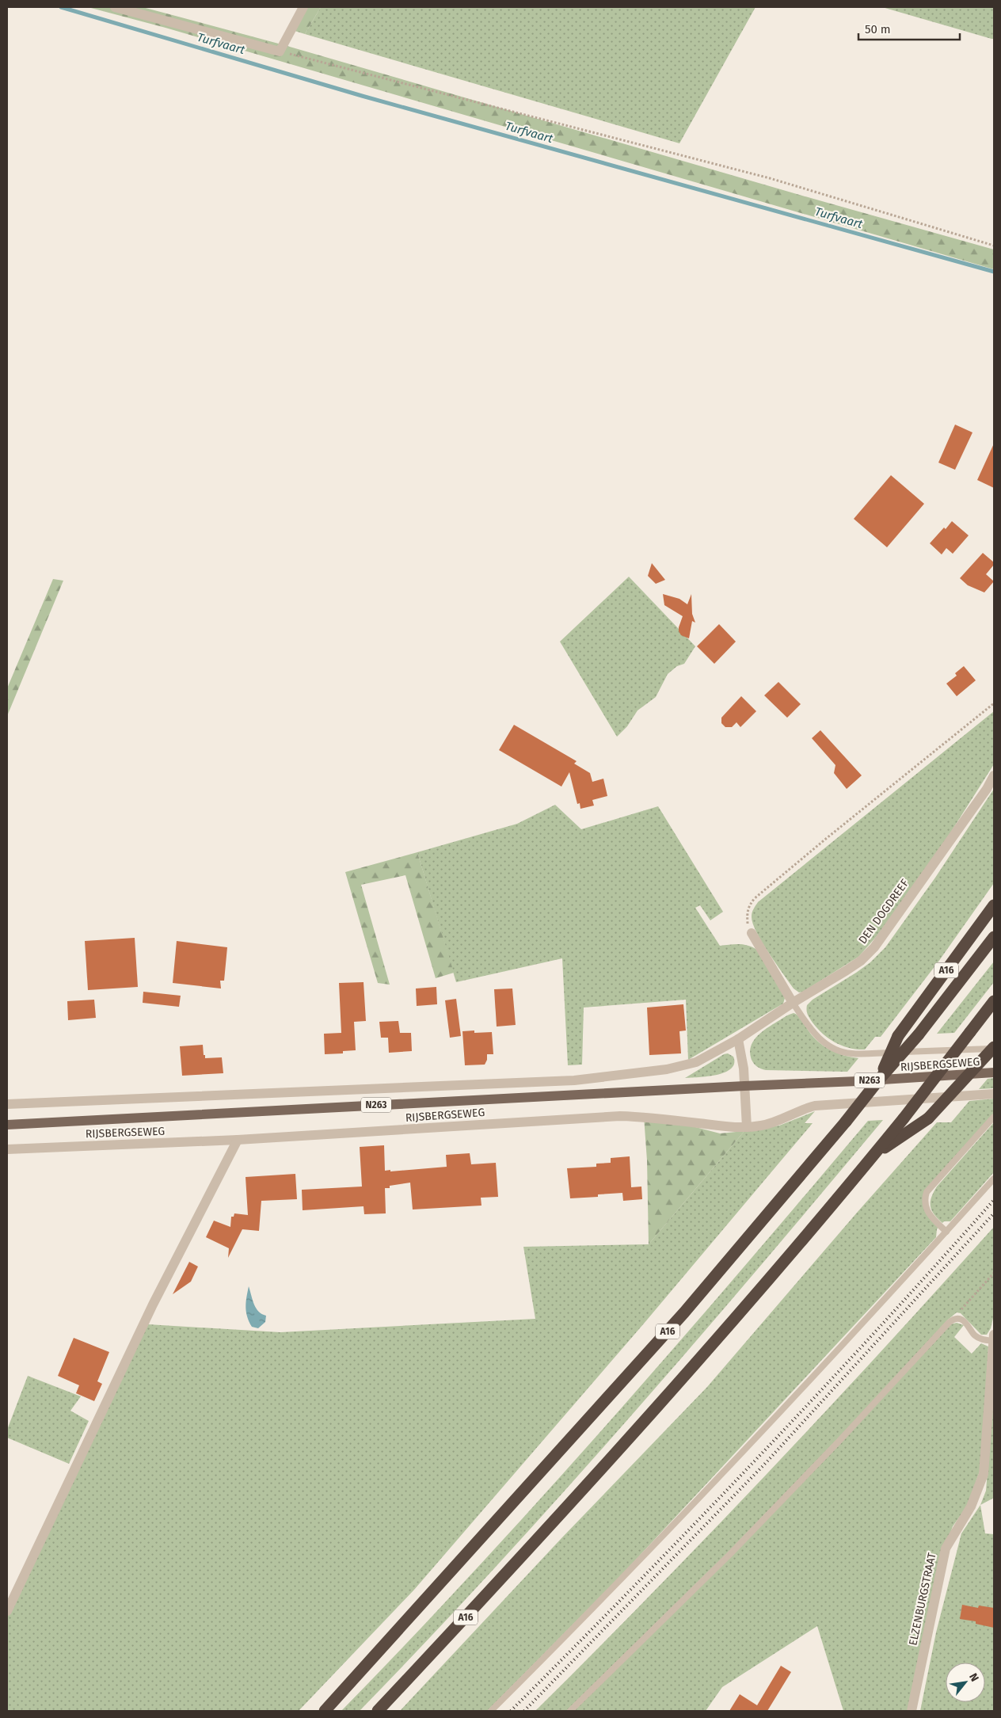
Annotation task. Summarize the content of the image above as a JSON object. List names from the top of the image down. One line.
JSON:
{"streets":{"highway":["A16"],"main road":["RIJSBERGSEWEG","N263"],"street":["DEN DOGDREEF","ELZENBURGSTRAAT"]},"water":["Turfvaart"],"scale_bar":"50 m","north":"top right"}
